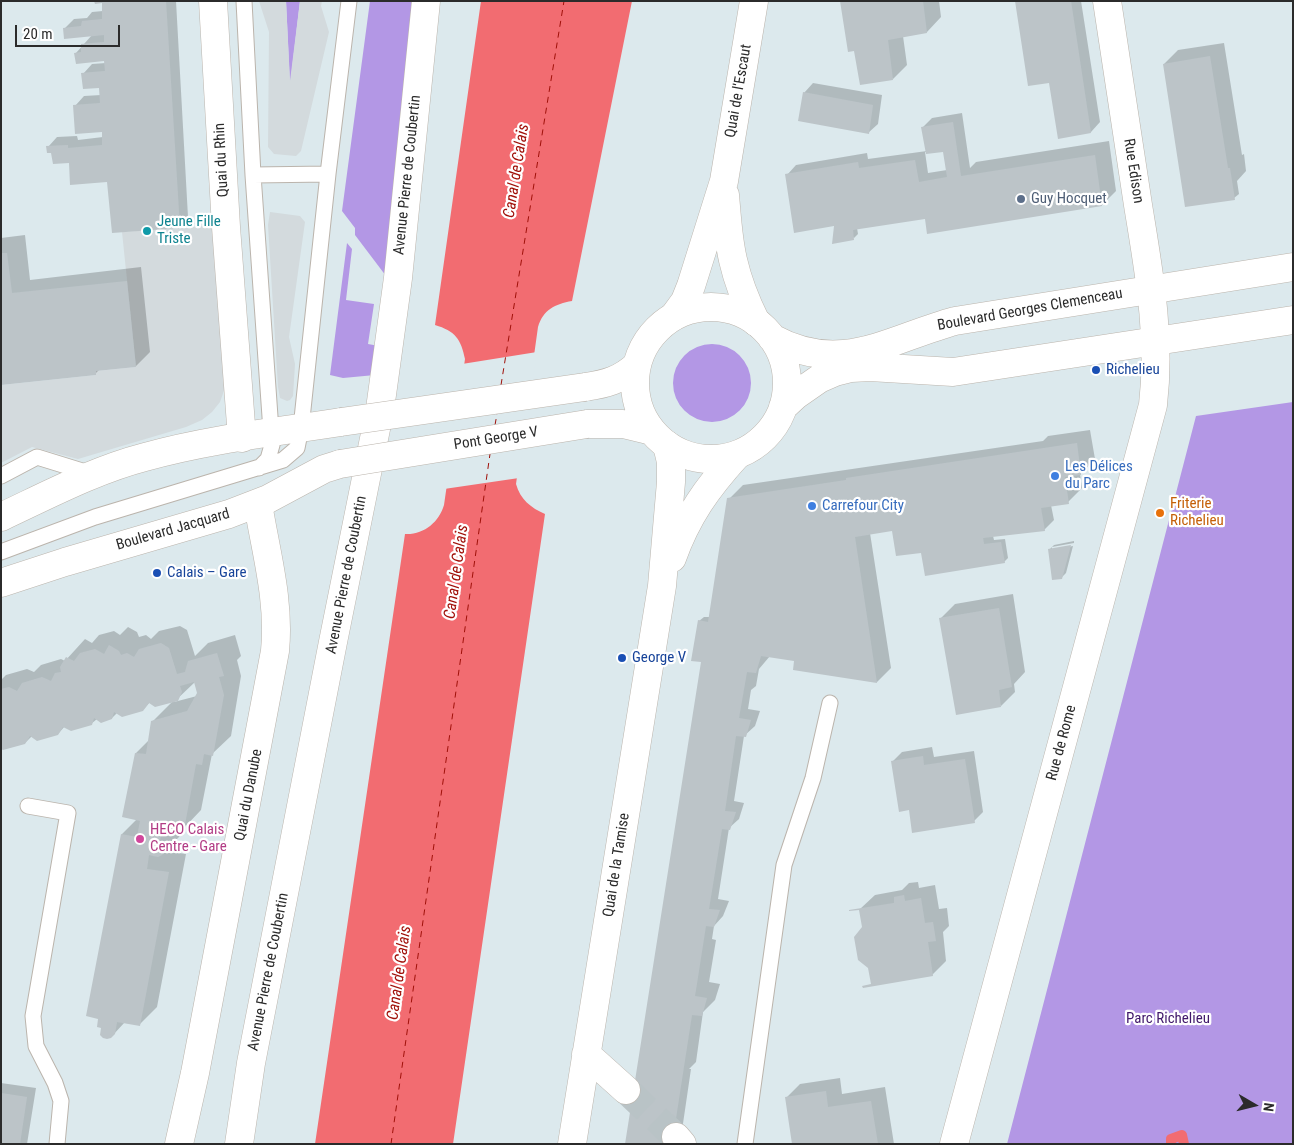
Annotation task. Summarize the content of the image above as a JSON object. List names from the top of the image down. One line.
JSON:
{"streets":{"street":["Quai de l'Escaut","Quai du Rhin","Rue Edison","Avenue Pierre de Coubertin","Boulevard Georges Clemenceau","Pont George V","Boulevard Jacquard","Rue de Rome","Quai du Danube","Quai de la Tamise"]},"crossings":[["Quai de l'Escaut","Boulevard Georges Clemenceau"],["Quai de l'Escaut","Pont George V"],["Quai de l'Escaut","Quai de la Tamise"],["Rue Edison","Boulevard Georges Clemenceau"],["Rue Edison","Rue de Rome"],["Boulevard Georges Clemenceau","Pont George V"],["Boulevard Georges Clemenceau","Quai de la Tamise"],["Pont George V","Boulevard Jacquard"],["Pont George V","Quai de la Tamise"],["Boulevard Jacquard","Quai du Danube"]],"water":["Canal de Calais"],"parks":["Parc Richelieu"],"places":["Guy Hocquet","Jeune Fille Triste","Richelieu","Les Délices du Parc","Carrefour City","Friterie Richelieu","Calais – Gare","George V","HECO Calais Centre - Gare"],"scale_bar":"20 m","north":"right"}
